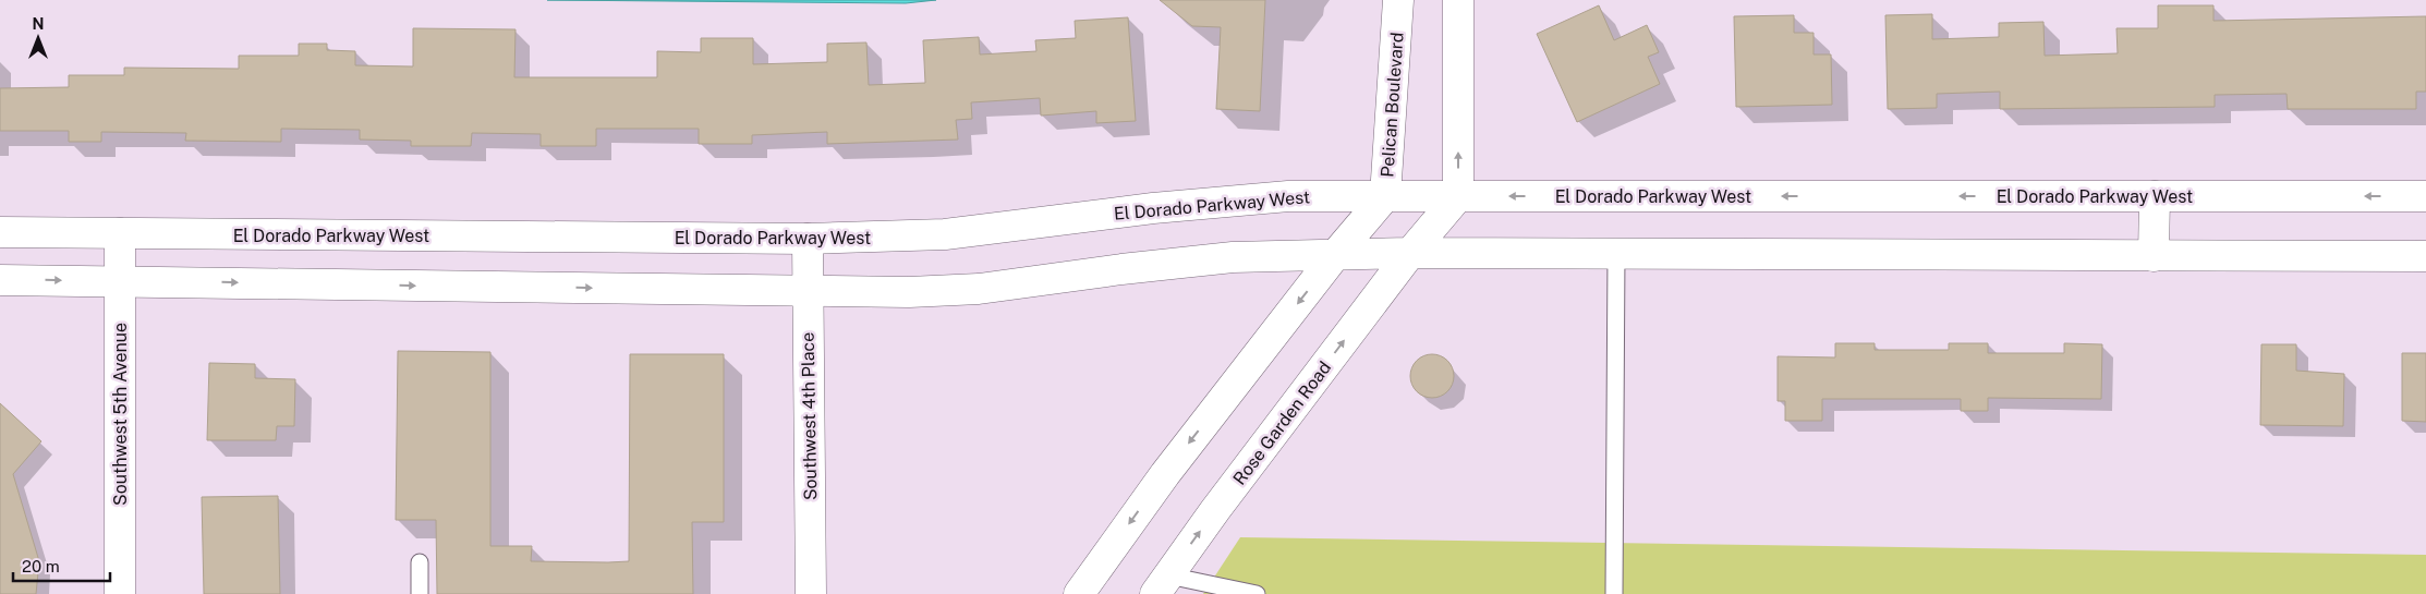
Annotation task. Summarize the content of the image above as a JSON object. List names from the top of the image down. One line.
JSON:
{"streets":{"street":["Pelican Boulevard","El Dorado Parkway West","Southwest 5th Avenue","Southwest 4th Place","Rose Garden Road"]},"crossings":[["Pelican Boulevard","El Dorado Parkway West"],["El Dorado Parkway West","Southwest 5th Avenue"],["El Dorado Parkway West","Southwest 4th Place"]],"scale_bar":"20 m","north":"top"}
